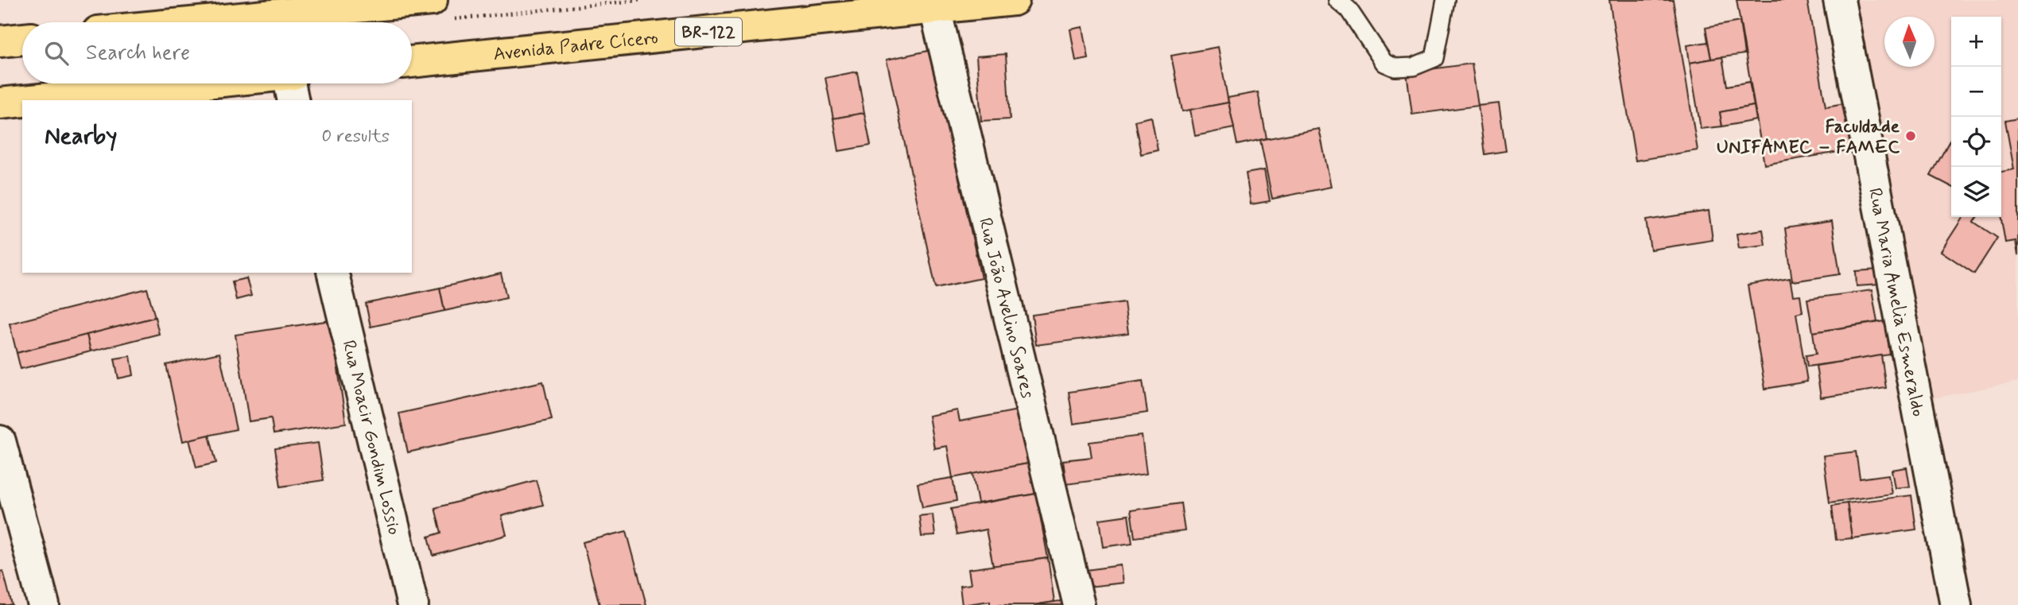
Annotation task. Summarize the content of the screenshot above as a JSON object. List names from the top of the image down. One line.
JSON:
{"streets":{"highway":["BR-122","Avenida Padre Cícero"],"street":["Rua Maria Amelia Esmeraldo","Rua João Avelino Soares","Rua Moacir Gondim Lossio"]},"crossings":[["Avenida Padre Cícero","Rua João Avelino Soares"]],"places":["Faculdade UNIFAMEC – FAMEC"],"north":"top","page":{"map_buttons":["+","−"],"search":"Search here","heading":["Nearby","0 results"]}}
